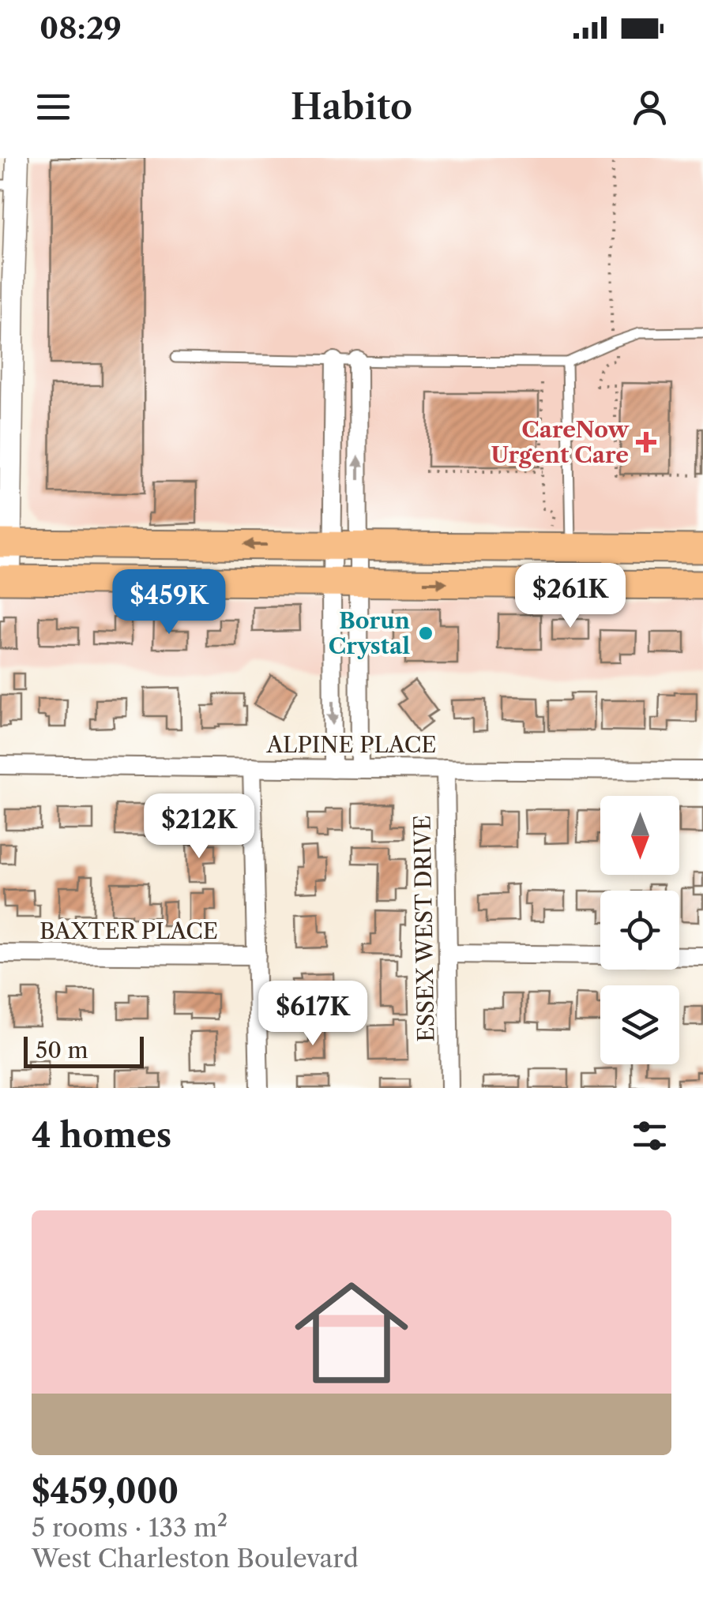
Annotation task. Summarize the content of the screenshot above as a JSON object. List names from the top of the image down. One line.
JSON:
{"streets":{"street":["ALPINE PLACE","ESSEX WEST DRIVE","BAXTER PLACE"]},"crossings":[["ALPINE PLACE","ESSEX WEST DRIVE"]],"places":{"health":["CareNow Urgent Care"],"other":["Borun Crystal"]},"scale_bar":"50 m","north":"bottom","page":{"status":"08:29","header":"Habito","price":["$261K","$459K","$212K","$617K"],"scale":"50 m","heading":"4 homes","list":[{"name":"$459,000","note":"5 rooms · 133 m² · West Charleston Boulevard"}]}}
